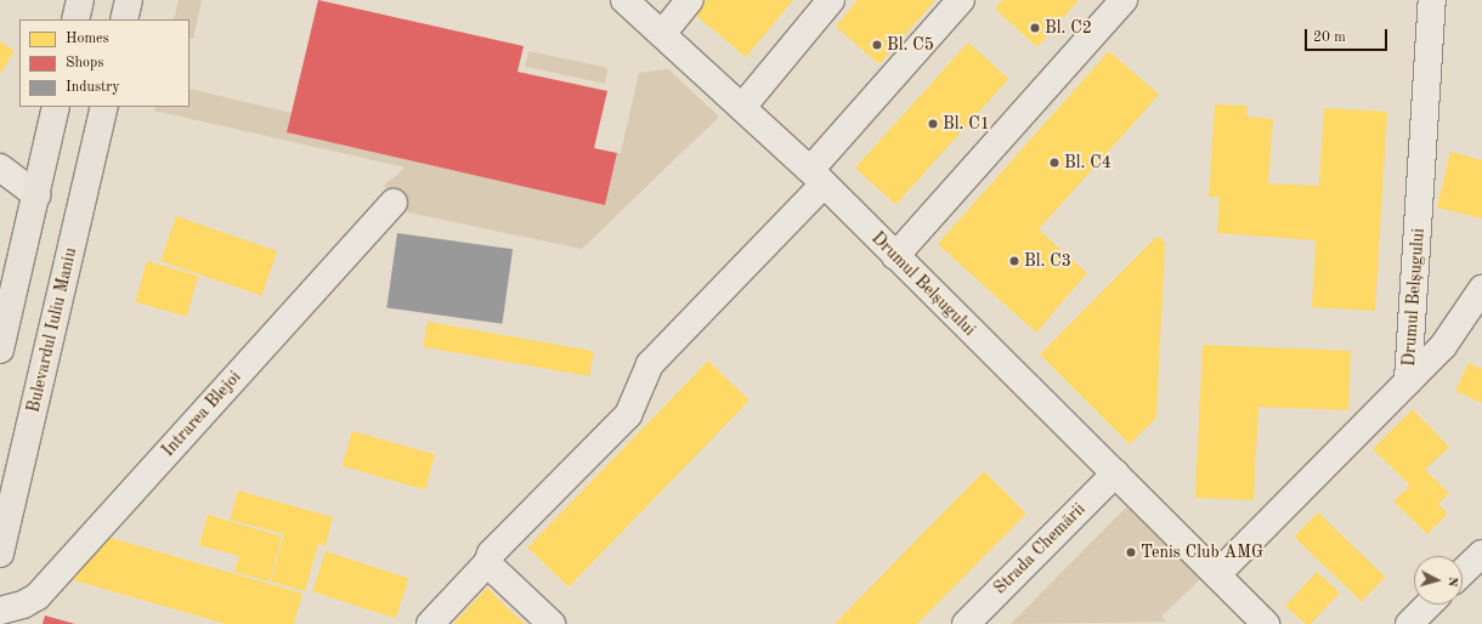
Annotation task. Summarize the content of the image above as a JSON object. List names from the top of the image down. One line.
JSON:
{"streets":{"main road":["Bulevardul Iuliu Maniu"],"street":["Drumul Belșugului","Intrarea Blejoi","Strada Chemării"]},"crossings":[["Drumul Belșugului","Strada Chemării"]],"places":["Bl. C2","Bl. C5","Bl. C1","Bl. C4","Bl. C3","Tenis Club AMG"],"legend":["Homes","Shops","Industry"],"scale_bar":"20 m","north":"right"}
